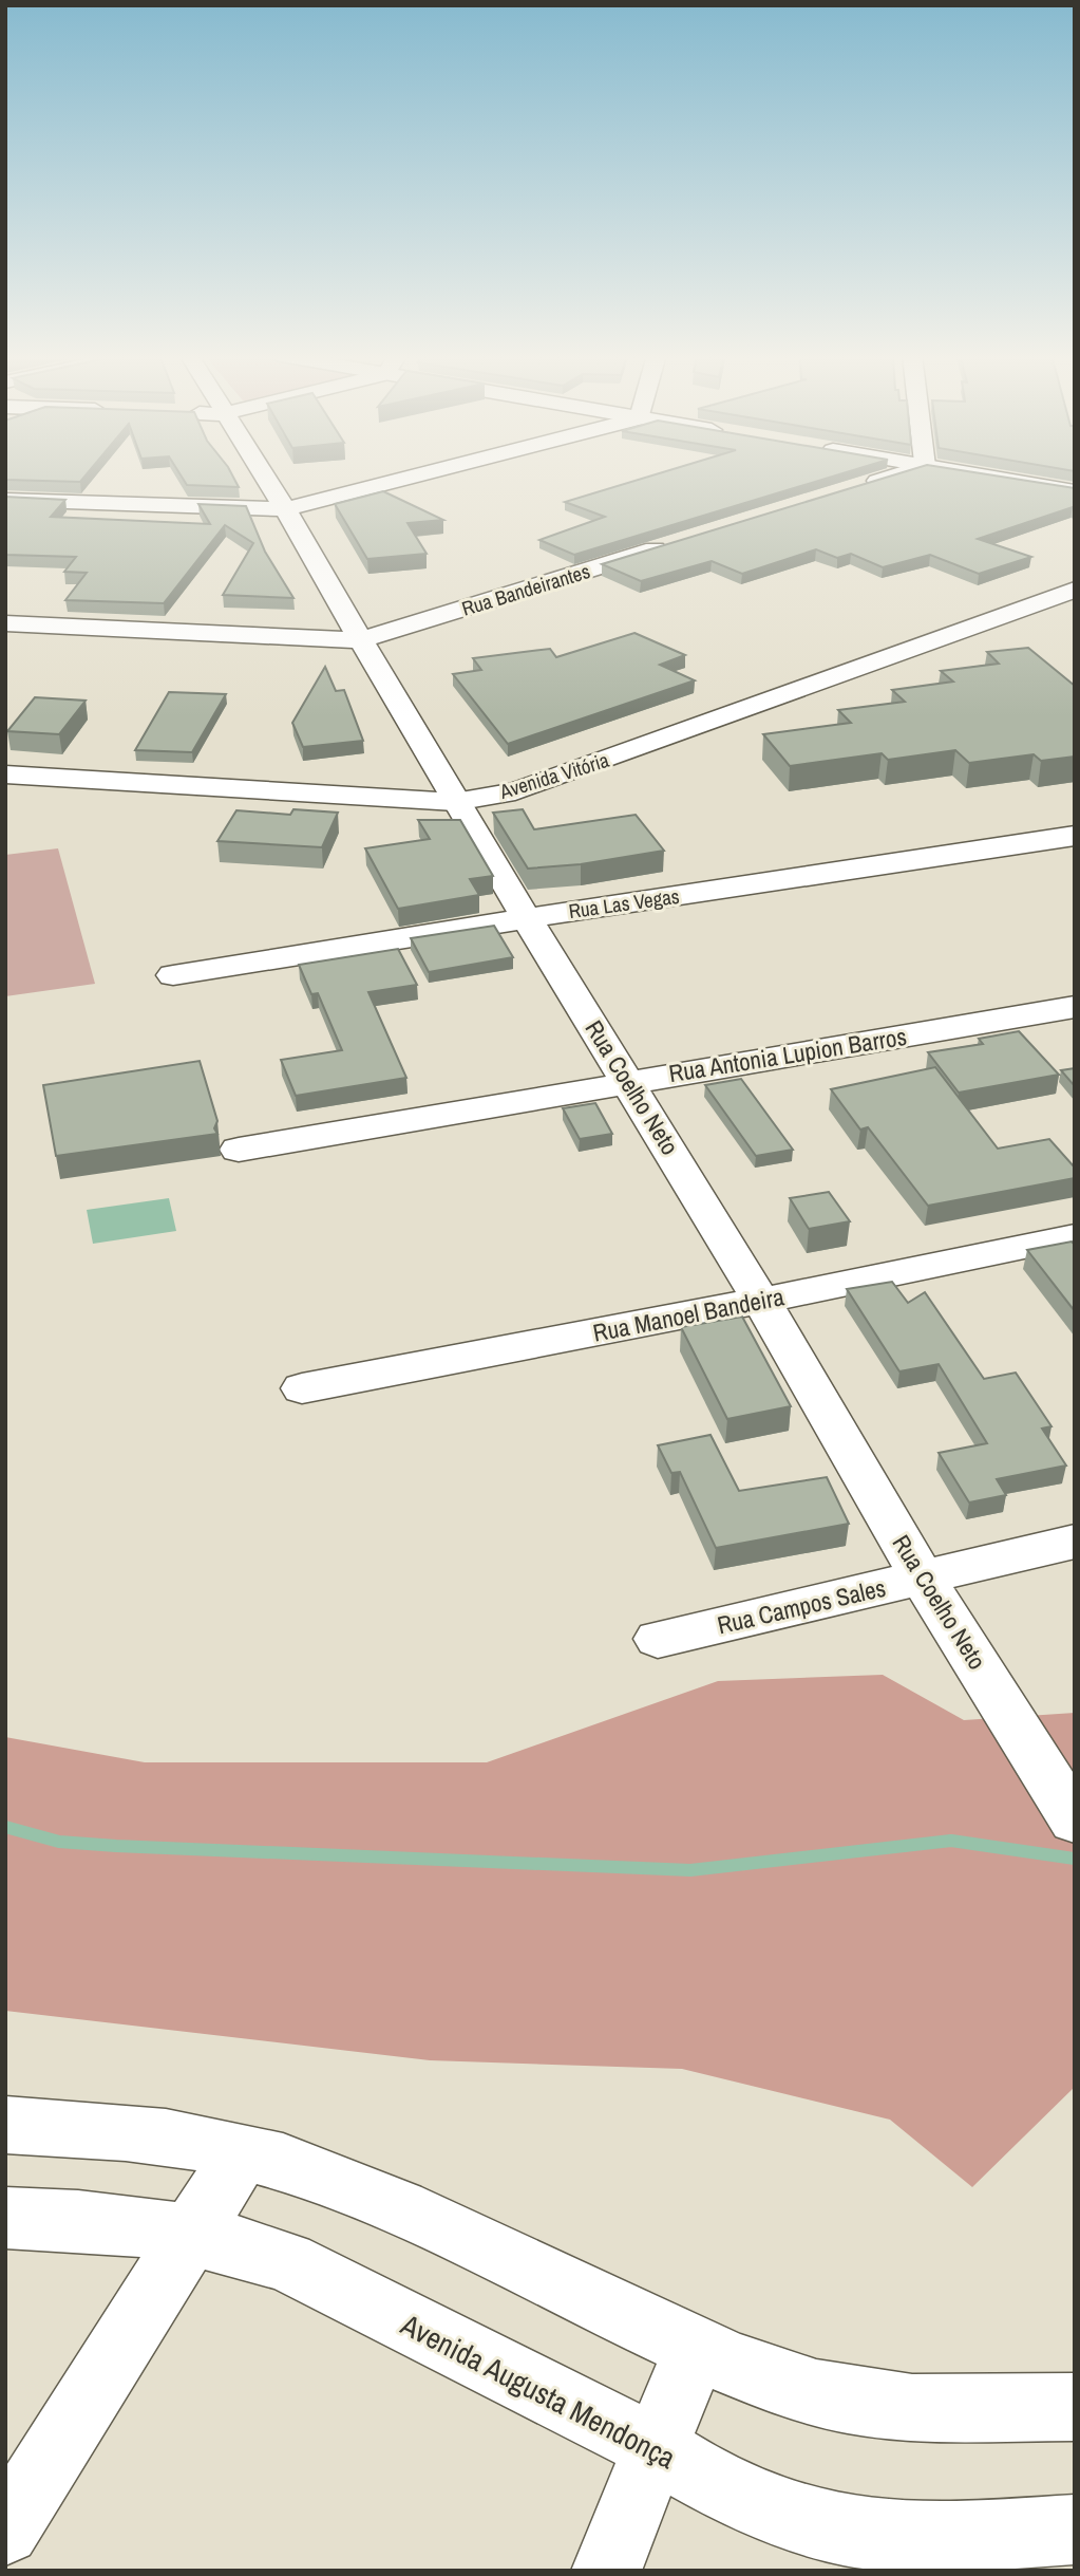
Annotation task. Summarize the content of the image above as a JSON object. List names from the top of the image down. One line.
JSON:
{"streets":{"street":["Rua Bandeirantes","Avenida Vitória","Rua Las Vegas","Rua Antonia Lupion Barros","Rua Coelho Neto","Rua Manoel Bandeira","Rua Campos Sales","Avenida Augusta Mendonça"]},"crossings":[["Rua Bandeirantes","Rua Coelho Neto"],["Avenida Vitória","Rua Coelho Neto"],["Rua Las Vegas","Rua Coelho Neto"],["Rua Antonia Lupion Barros","Rua Coelho Neto"],["Rua Coelho Neto","Rua Manoel Bandeira"],["Rua Coelho Neto","Rua Campos Sales"]]}
